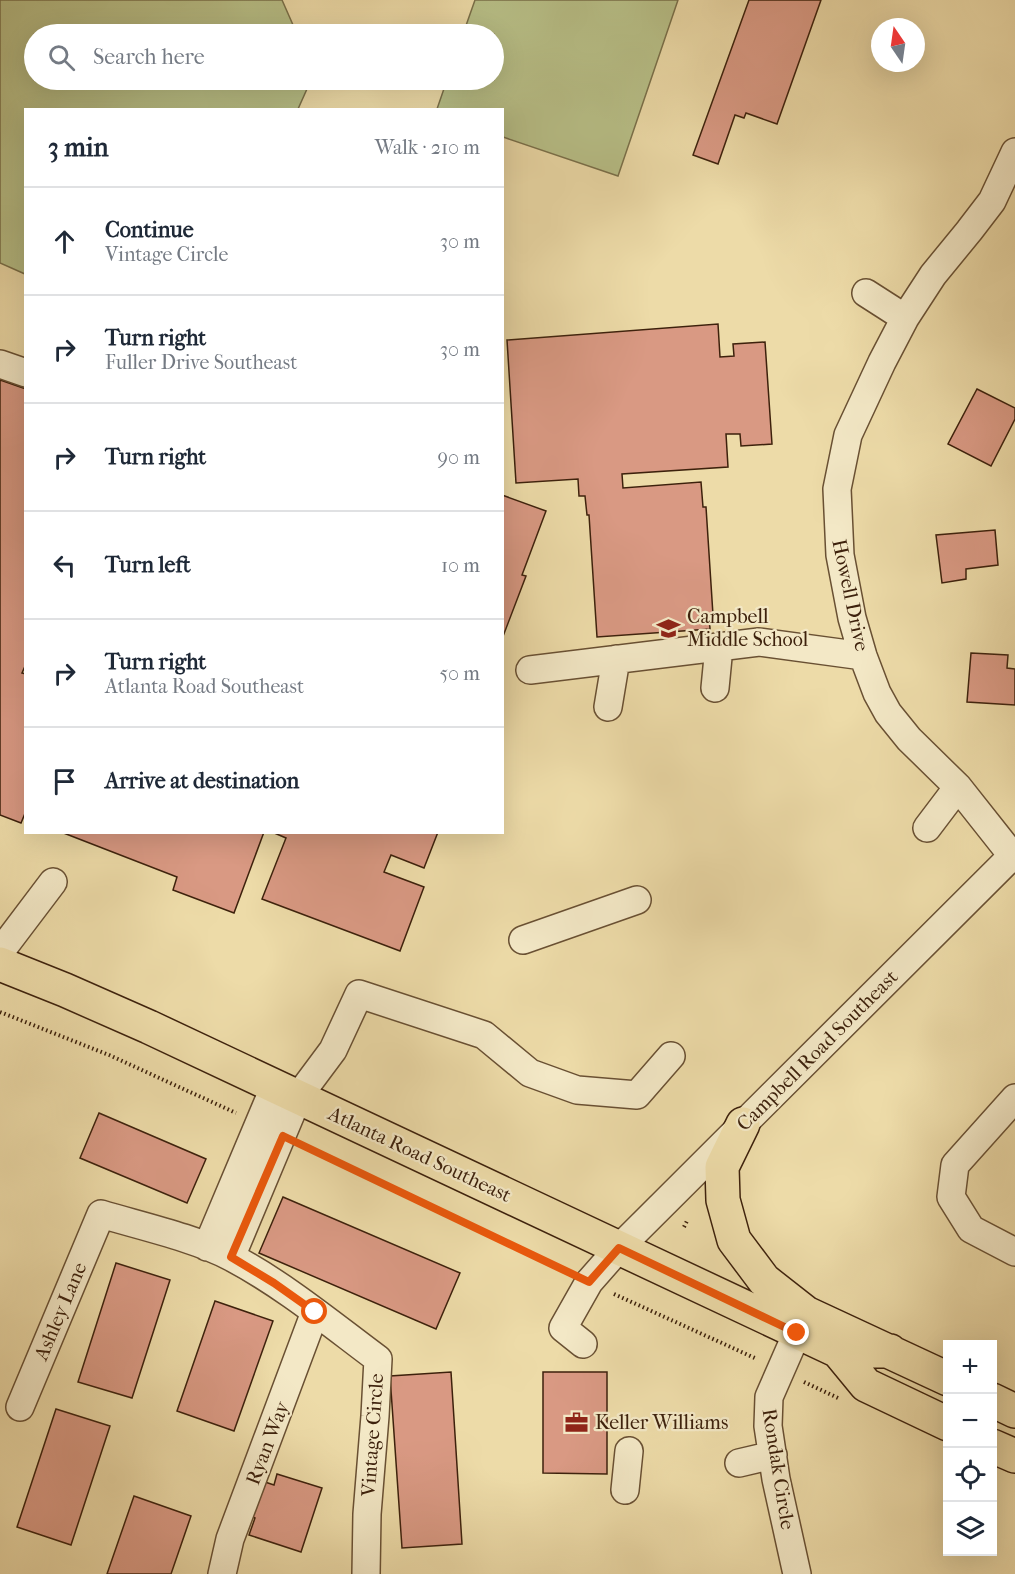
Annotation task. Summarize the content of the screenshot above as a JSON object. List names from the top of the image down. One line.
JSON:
{"streets":{"main road":["Atlanta Road Southeast"],"street":["Howell Drive","Campbell Road Southeast","Ashley Lane","Vintage Circle","Ryan Way","Rondak Circle"]},"crossings":[["Howell Drive","Campbell Road Southeast"],["Campbell Road Southeast","Atlanta Road Southeast"],["Atlanta Road Southeast","Rondak Circle"],["Ashley Lane","Vintage Circle"],["Vintage Circle","Ryan Way"]],"places":{"school or university":["Campbell Middle School"],"office":["Keller Williams"]},"north":"top","page":{"search":"Search here","heading":["3 min","Walk · 210 m"],"list":[["Continue","Vintage Circle","30 m"],["Turn right","Fuller Drive Southeast","30 m"],["Turn right","90 m"],["Turn left","10 m"],["Turn right","Atlanta Road Southeast","50 m"],"Arrive at destination"],"map_buttons":["+","−"]}}
